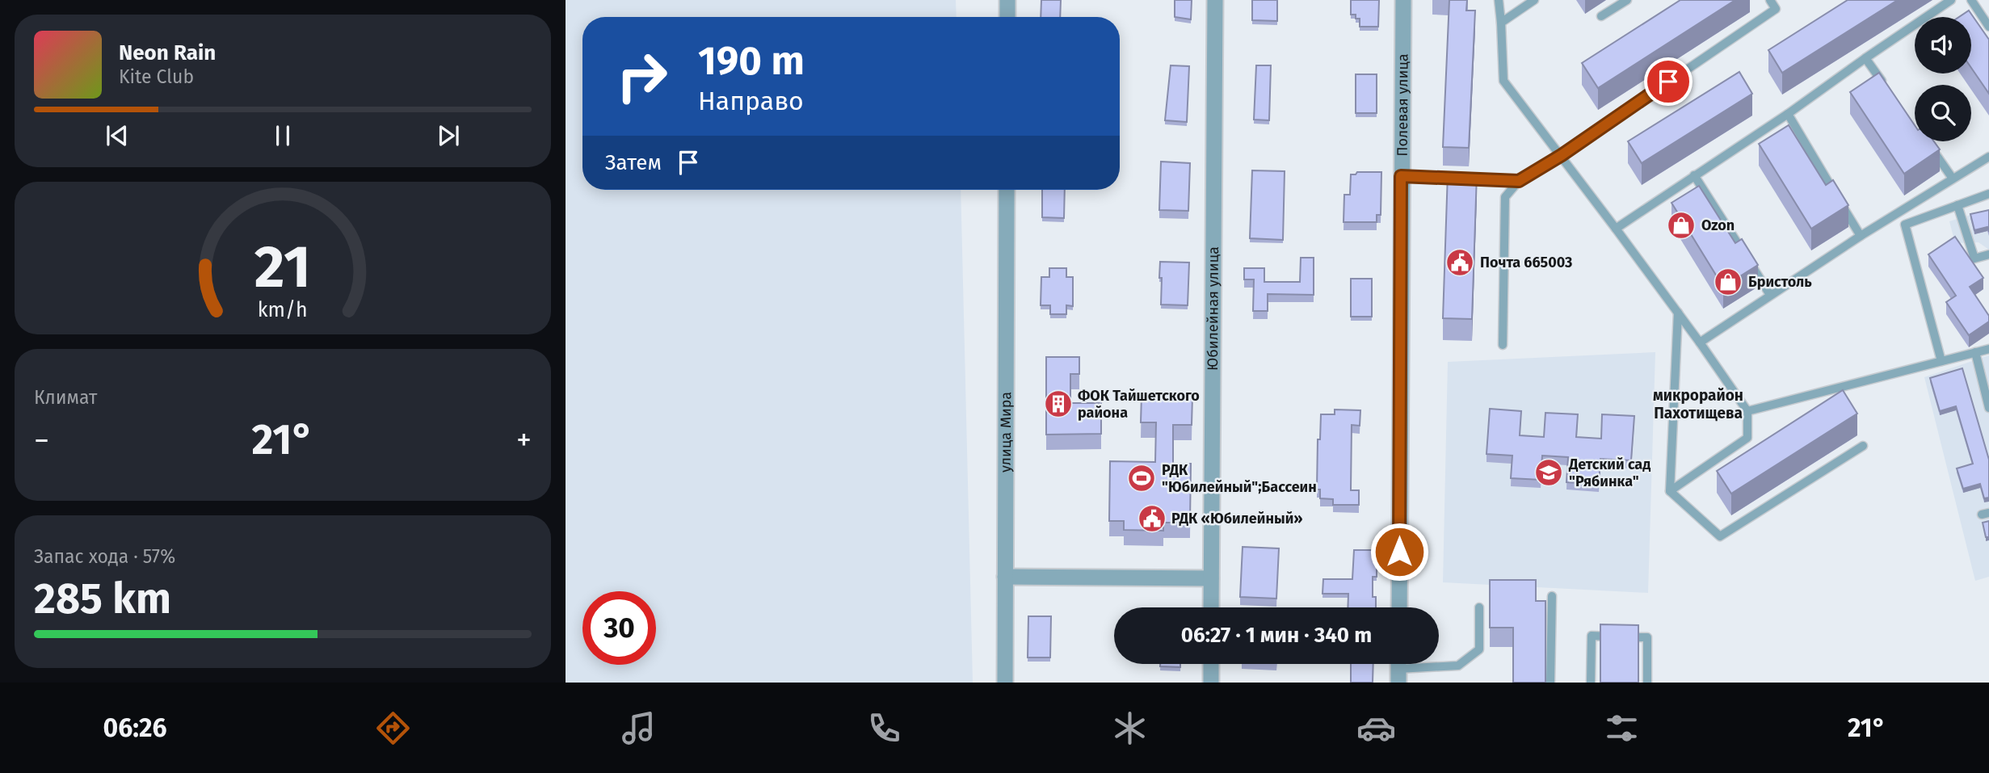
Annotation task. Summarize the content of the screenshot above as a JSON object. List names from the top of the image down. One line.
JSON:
{"streets":{"street":["Полевая улица","Юбилейная улица","улица Мира"]},"districts":["микрорайон Пахотищева"],"places":{"shop":["Ozon","Бристоль"],"public building":["Почта 665003","РДК «Юбилейный»"],"building":["ФОК Тайшетского района"],"school or university":["Детский сад \"Рябинка\""],"sports":["РДК \"Юбилейный\";Бассеин"]},"page":{"turn":["190 m","Направо"],"song":["Neon Rain","Kite Club"],"then":"Затем","tile":["Климат",["Запас хода · 57%","285 km"]],"heat":["−","21°","+"],"limit":"30","trip":"06:27 · 1 мин · 340 m","tabs":["06:26","21°"],"gauge":["21","km/h"]}}
